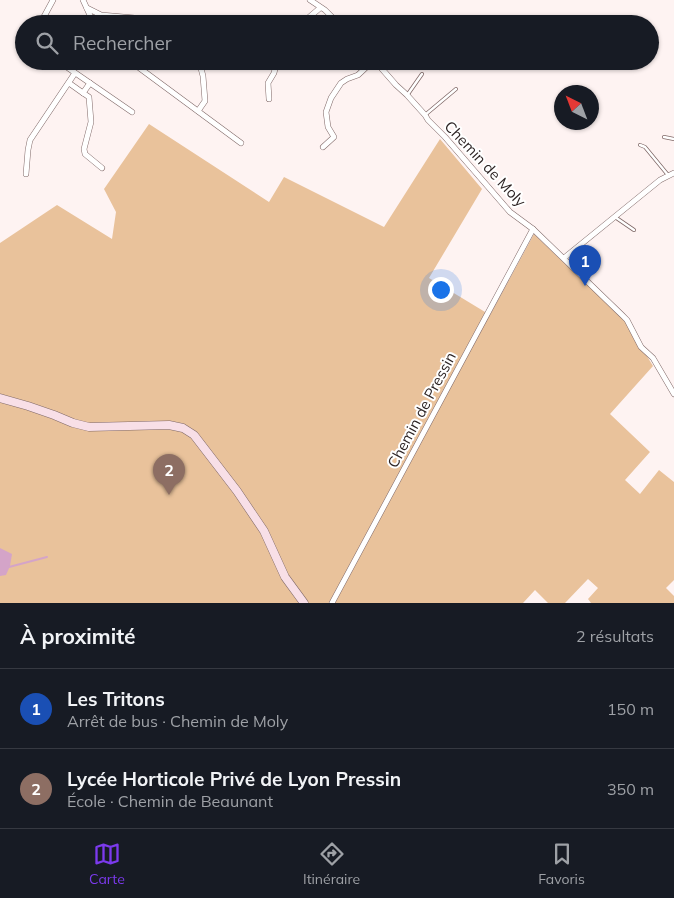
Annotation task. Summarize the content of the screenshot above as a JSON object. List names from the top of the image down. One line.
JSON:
{"streets":{"street":["Chemin de Moly","Chemin de Pressin"]},"crossings":[["Chemin de Moly","Chemin de Pressin"]],"north":"top left","page":{"search":"Rechercher","pins":["1","2"],"heading":["À proximité","2 résultats"],"list":[{"mark":"1","name":"Les Tritons","note":"Arrêt de bus · Chemin de Moly","value":"150 m"},{"mark":"2","name":"Lycée Horticole Privé de Lyon Pressin","note":"École · Chemin de Beaunant","value":"350 m"}],"nav":["Carte","Itinéraire","Favoris"]}}
